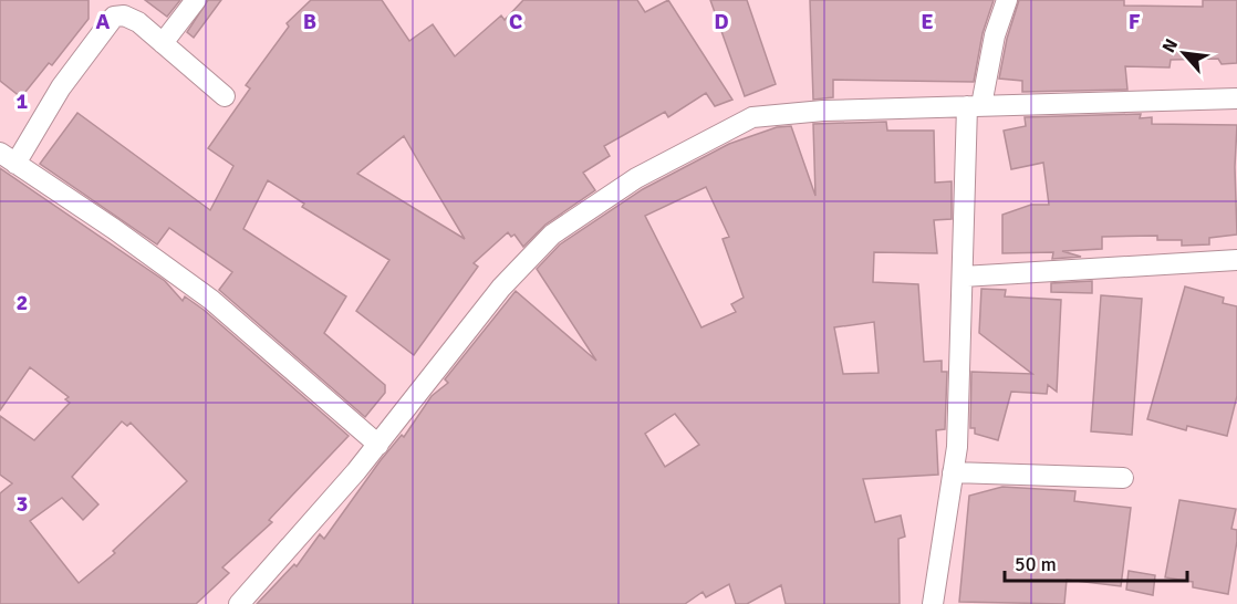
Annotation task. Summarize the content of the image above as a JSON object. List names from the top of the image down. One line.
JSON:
{"scale_bar":"50 m","north":"top left","grid":{"columns":["A","B","C","D","E","F"],"rows":["1","2","3"]}}
